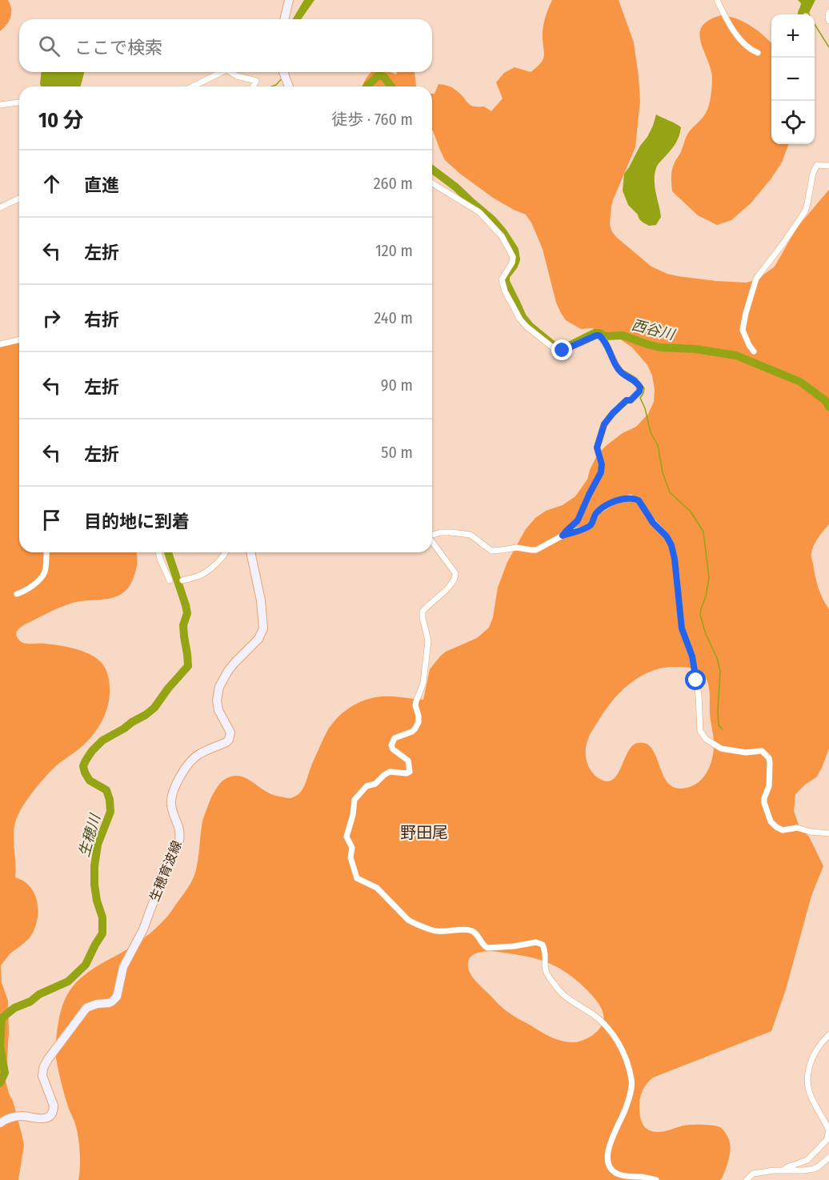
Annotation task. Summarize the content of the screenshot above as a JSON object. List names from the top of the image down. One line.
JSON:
{"streets":{"main road":["生穂育波線"]},"districts":["野田尾"],"water":["西谷川","生穂川"],"page":{"map_buttons":["+","−"],"search":"ここで検索","heading":["10 分","徒歩 · 760 m"],"list":[["直進","260 m"],["左折","120 m"],["右折","240 m"],["左折","90 m"],["左折","50 m"],"目的地に到着"]}}
